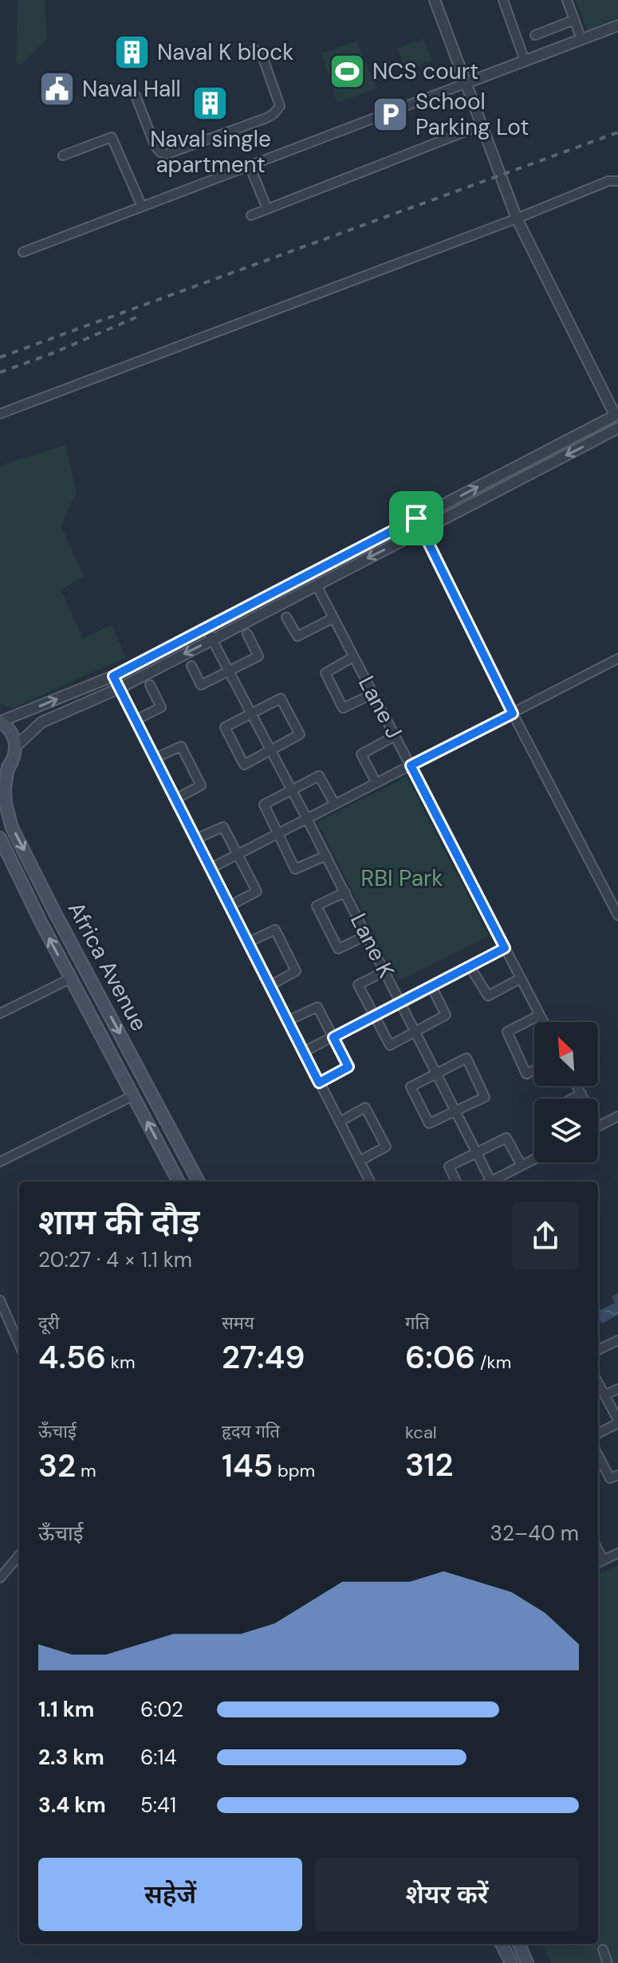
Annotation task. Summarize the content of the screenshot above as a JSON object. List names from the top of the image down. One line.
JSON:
{"streets":{"main road":["Africa Avenue"],"street":["Lane J","Lane K"]},"parks":["RBI Park"],"places":{"building":["Naval K block","Naval single apartment"],"sports":["NCS court"],"public building":["Naval Hall"],"parking":["School Parking Lot"]},"north":"top left","page":{"heading":["शाम की दौड़","20:27 · 4 × 1.1 km"],"stats":[["दूरी","4.56 km"],["समय","27:49"],["गति","6:06 /km"],["ऊँचाई","32 m"],["हृदय गति","145 bpm"],["kcal","312"]],"chart":["ऊँचाई","32–40 m"],"list":[{"name":"1.1 km","note":"6:02"},{"name":"2.3 km","note":"6:14"},{"name":"3.4 km","note":"5:41"}],"buttons":["सहेजें","शेयर करें"]}}
